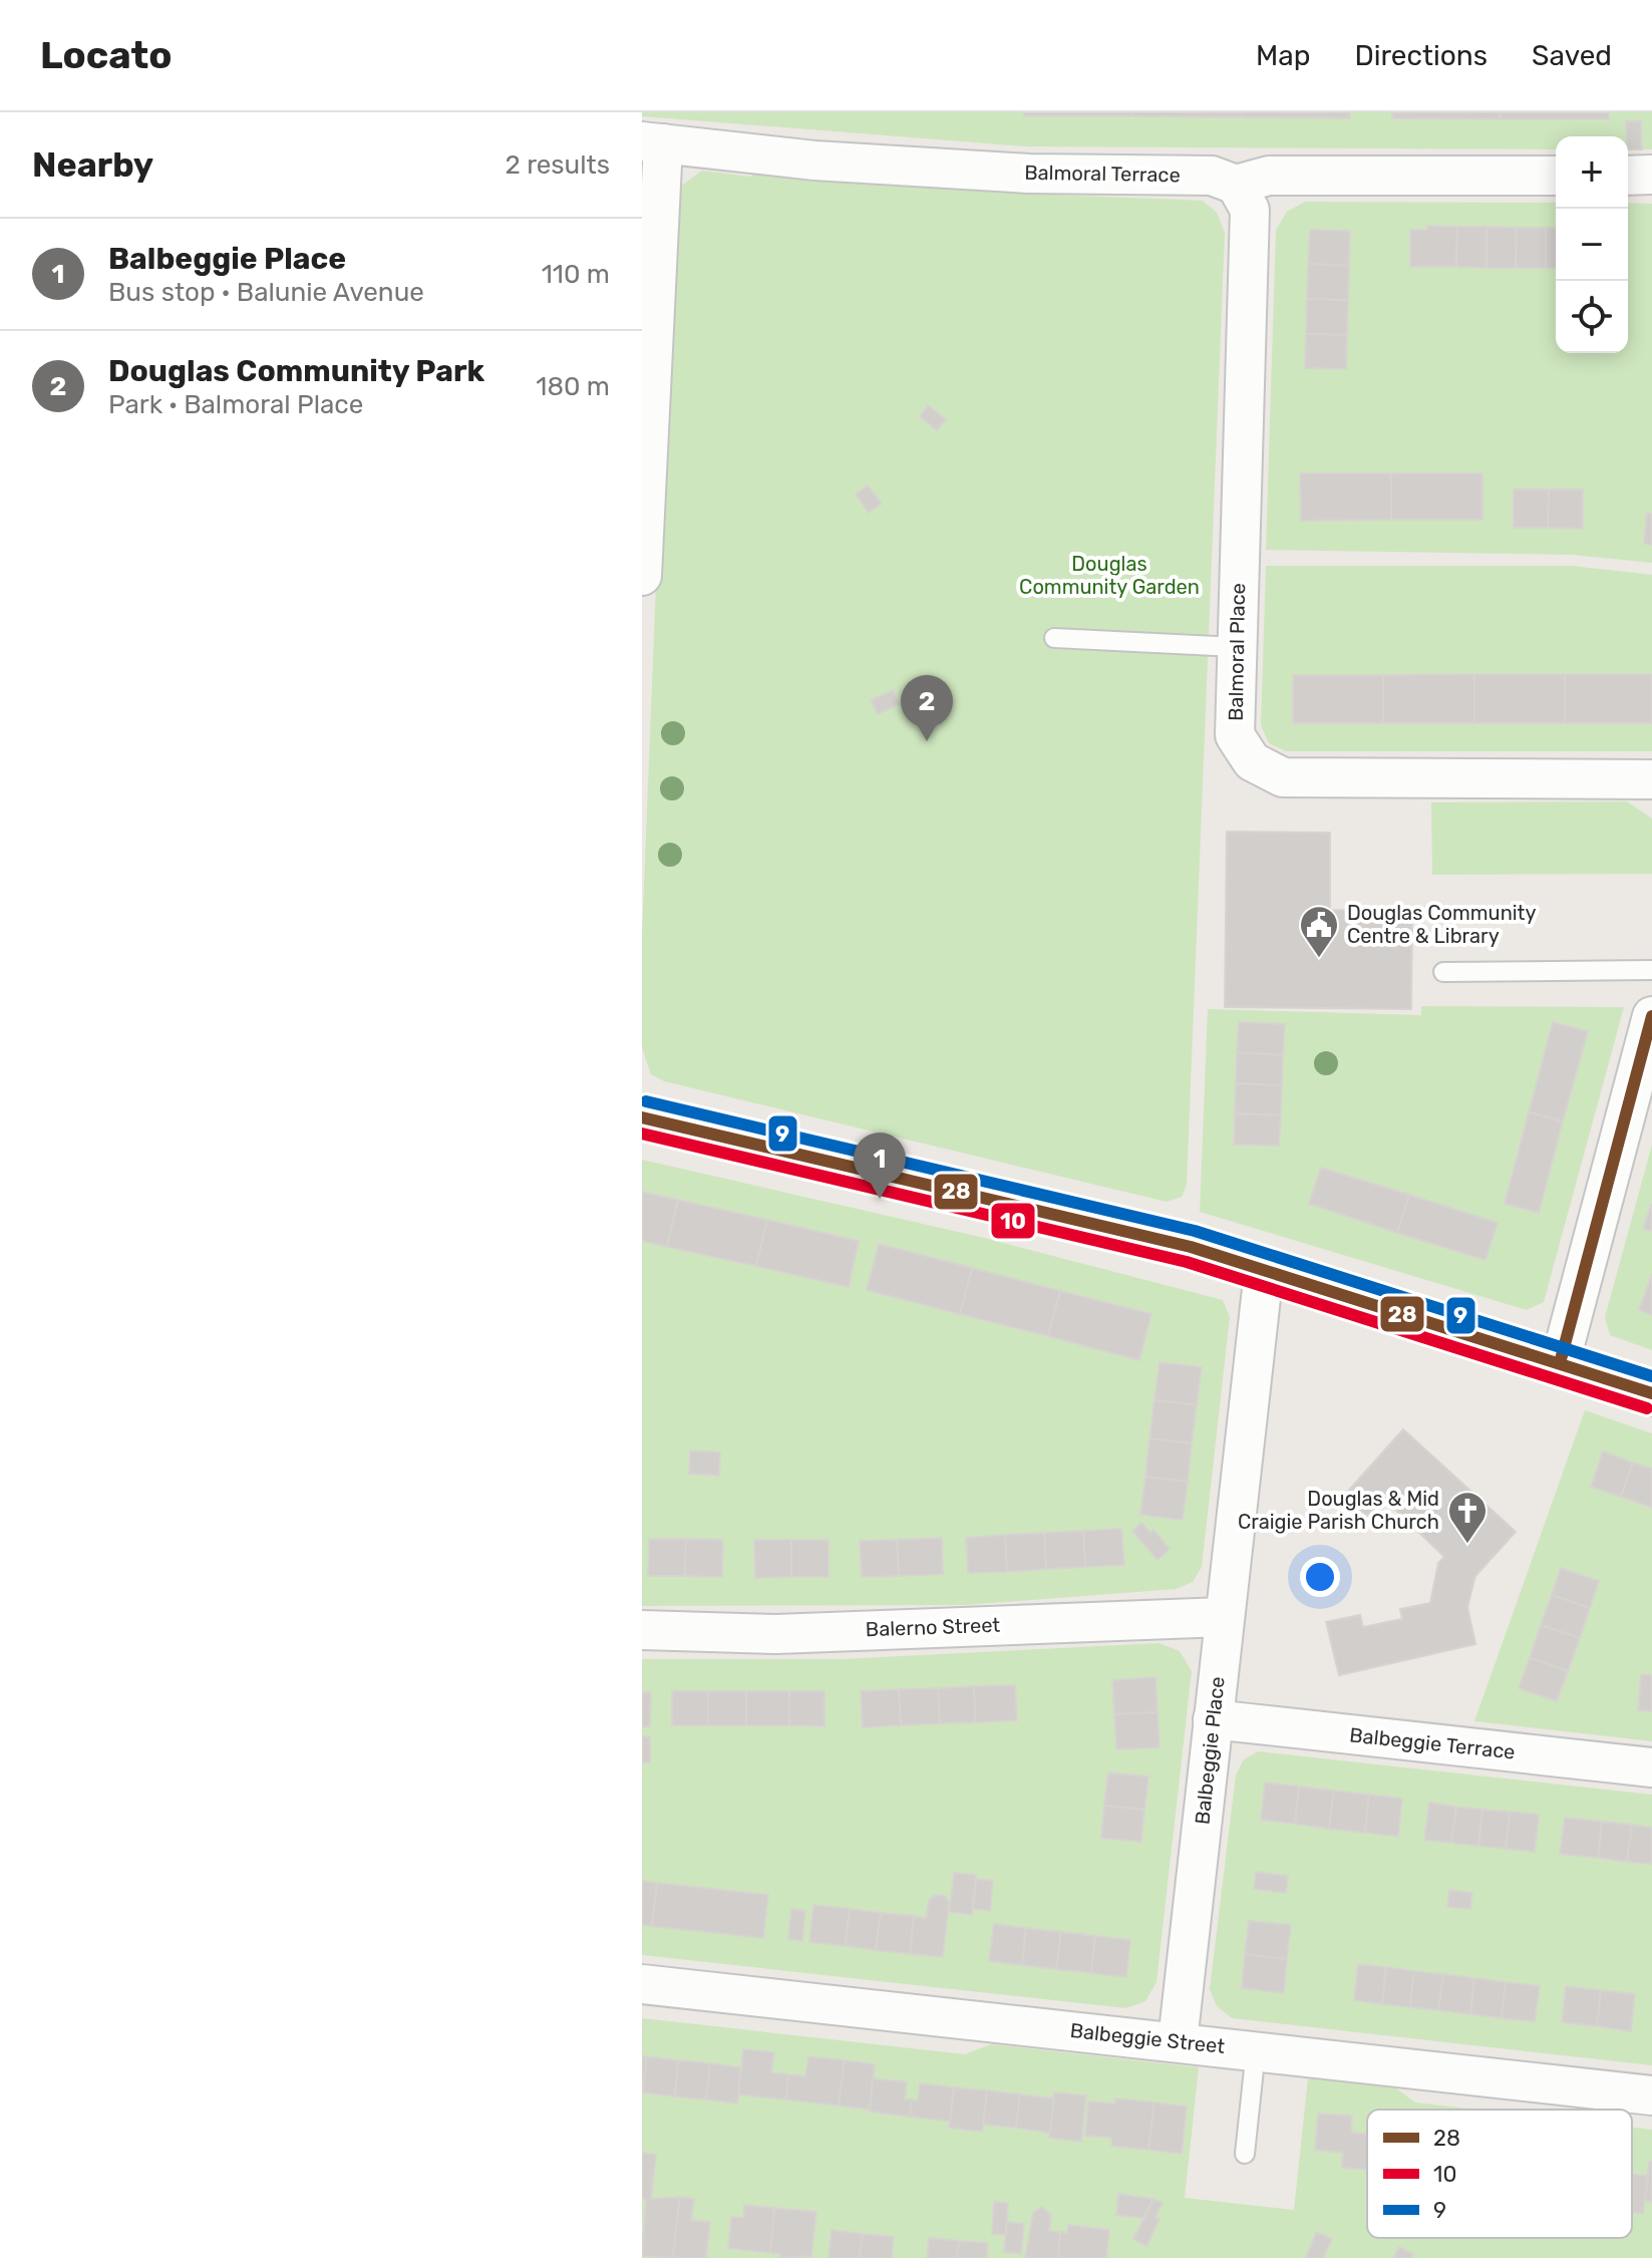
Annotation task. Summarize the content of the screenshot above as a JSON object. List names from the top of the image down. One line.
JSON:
{"streets":{"street":["Balmoral Terrace","Balmoral Place","Balerno Street","Balbeggie Terrace","Balbeggie Place","Balbeggie Street"]},"crossings":[["Balmoral Terrace","Balmoral Place"],["Balerno Street","Balbeggie Place"],["Balbeggie Terrace","Balbeggie Place"],["Balbeggie Place","Balbeggie Street"]],"parks":["Douglas Community Garden"],"places":{"public building":["Douglas Community Centre & Library"],"church":["Douglas & Mid Craigie Parish Church"]},"lines":["transit line 28","transit line 9","transit line 10"],"legend":["28","10","9"],"page":{"header":"Locato","nav":["Map","Directions","Saved"],"heading":["Nearby","2 results"],"map_buttons":["+","−"],"list":[{"mark":"1","name":"Balbeggie Place","note":"Bus stop · Balunie Avenue","value":"110 m"},{"mark":"2","name":"Douglas Community Park","note":"Park · Balmoral Place","value":"180 m"}],"pins":["2","1"]}}
